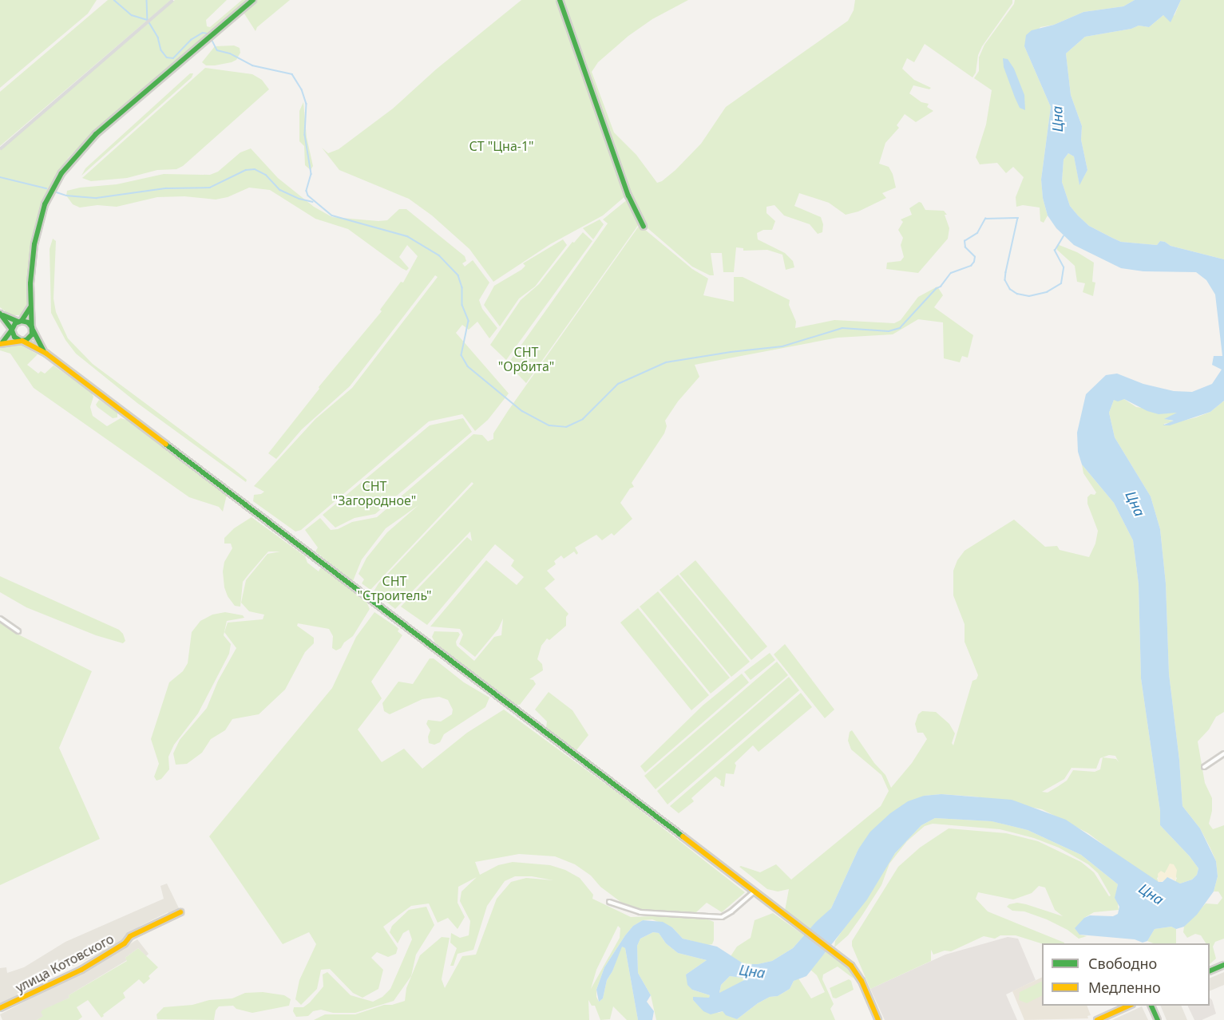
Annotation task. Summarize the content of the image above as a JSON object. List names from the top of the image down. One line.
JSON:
{"streets":{"main road":["улица Котовского"]},"water":["Цна"],"parks":["СТ \"Цна-1\"","CНТ \"Орбита\"","СНТ \"Загородное\"","CНТ \"Строитель\""],"legend":["Свободно","Медленно"]}
